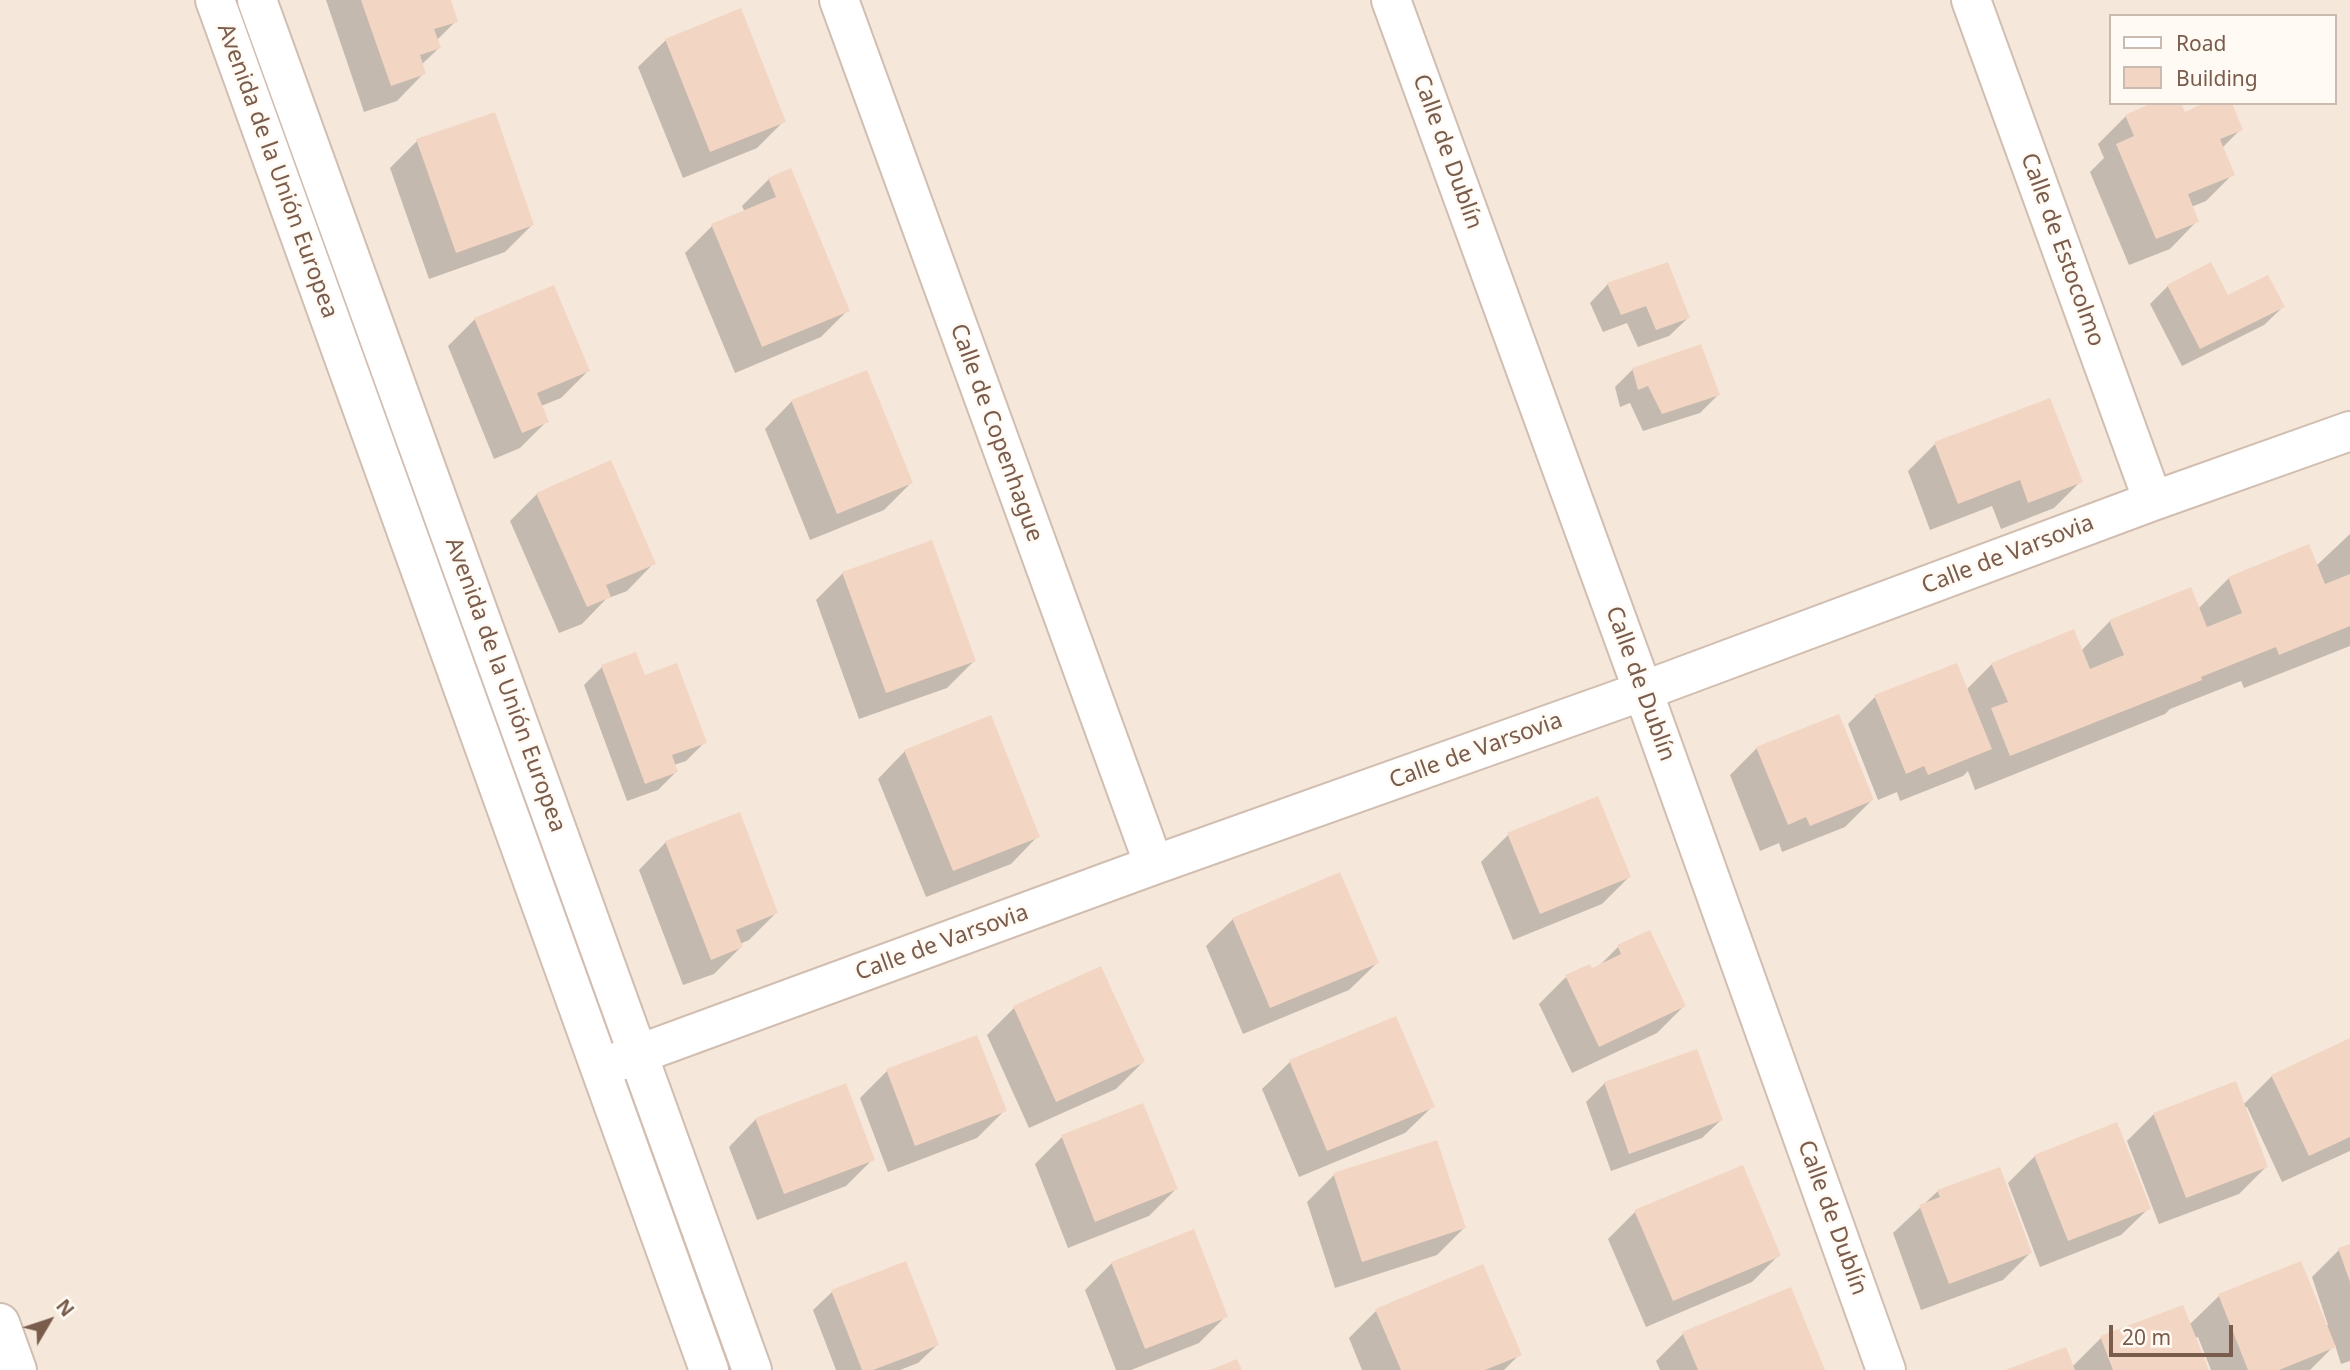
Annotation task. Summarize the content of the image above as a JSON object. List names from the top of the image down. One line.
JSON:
{"streets":{"street":["Calle de Dublín","Avenida de la Unión Europea","Calle de Estocolmo","Calle de Copenhague","Calle de Varsovia"]},"crossings":[["Calle de Dublín","Calle de Varsovia"],["Avenida de la Unión Europea","Calle de Varsovia"],["Calle de Estocolmo","Calle de Varsovia"],["Calle de Copenhague","Calle de Varsovia"]],"legend":["Road","Building"],"scale_bar":"20 m","north":"top right"}
